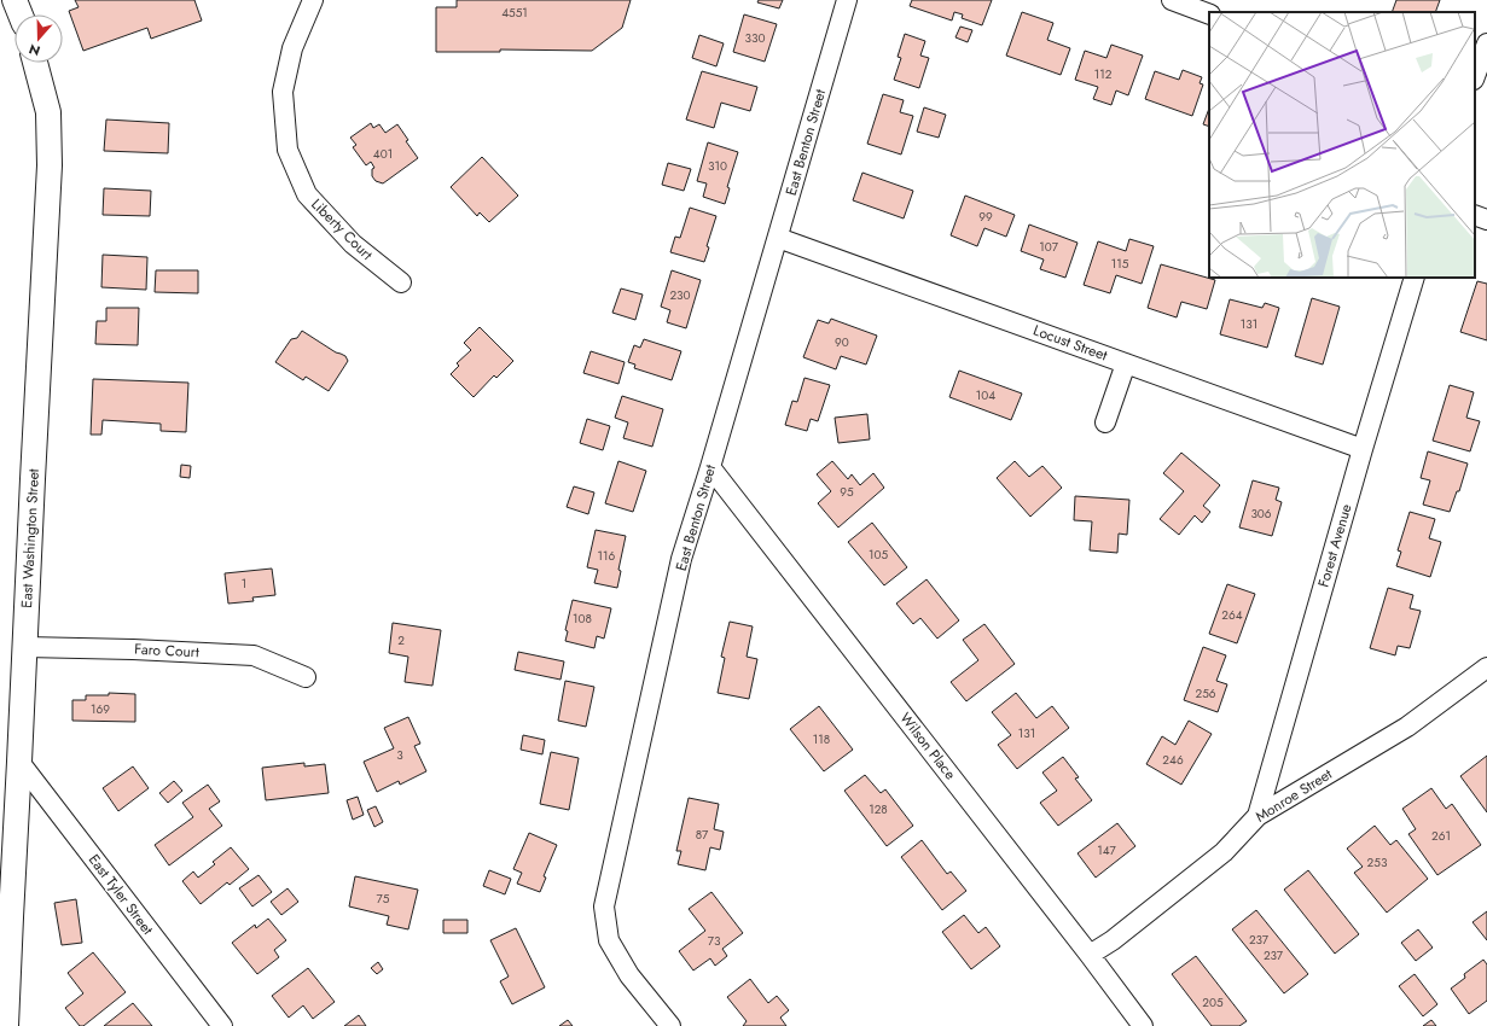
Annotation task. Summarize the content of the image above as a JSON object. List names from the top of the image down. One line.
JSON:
{"streets":{"street":["East Benton Street","Liberty Court","Locust Street","East Washington Street","Forest Avenue","Faro Court","Wilson Place","Monroe Street","East Tyler Street"]},"crossings":[["East Benton Street","Locust Street"],["East Benton Street","Wilson Place"],["Locust Street","Forest Avenue"],["East Washington Street","Faro Court"],["East Washington Street","East Tyler Street"],["Forest Avenue","Monroe Street"],["Wilson Place","Monroe Street"]],"house_numbers":["4551","330","112","401","310","99","107","115","230","131","90","104","95","306","105","116","1","264","108","2","256","169","131","118","3","246","128","87","261","147","253","75","237","73","237","205"],"north":"bottom"}
